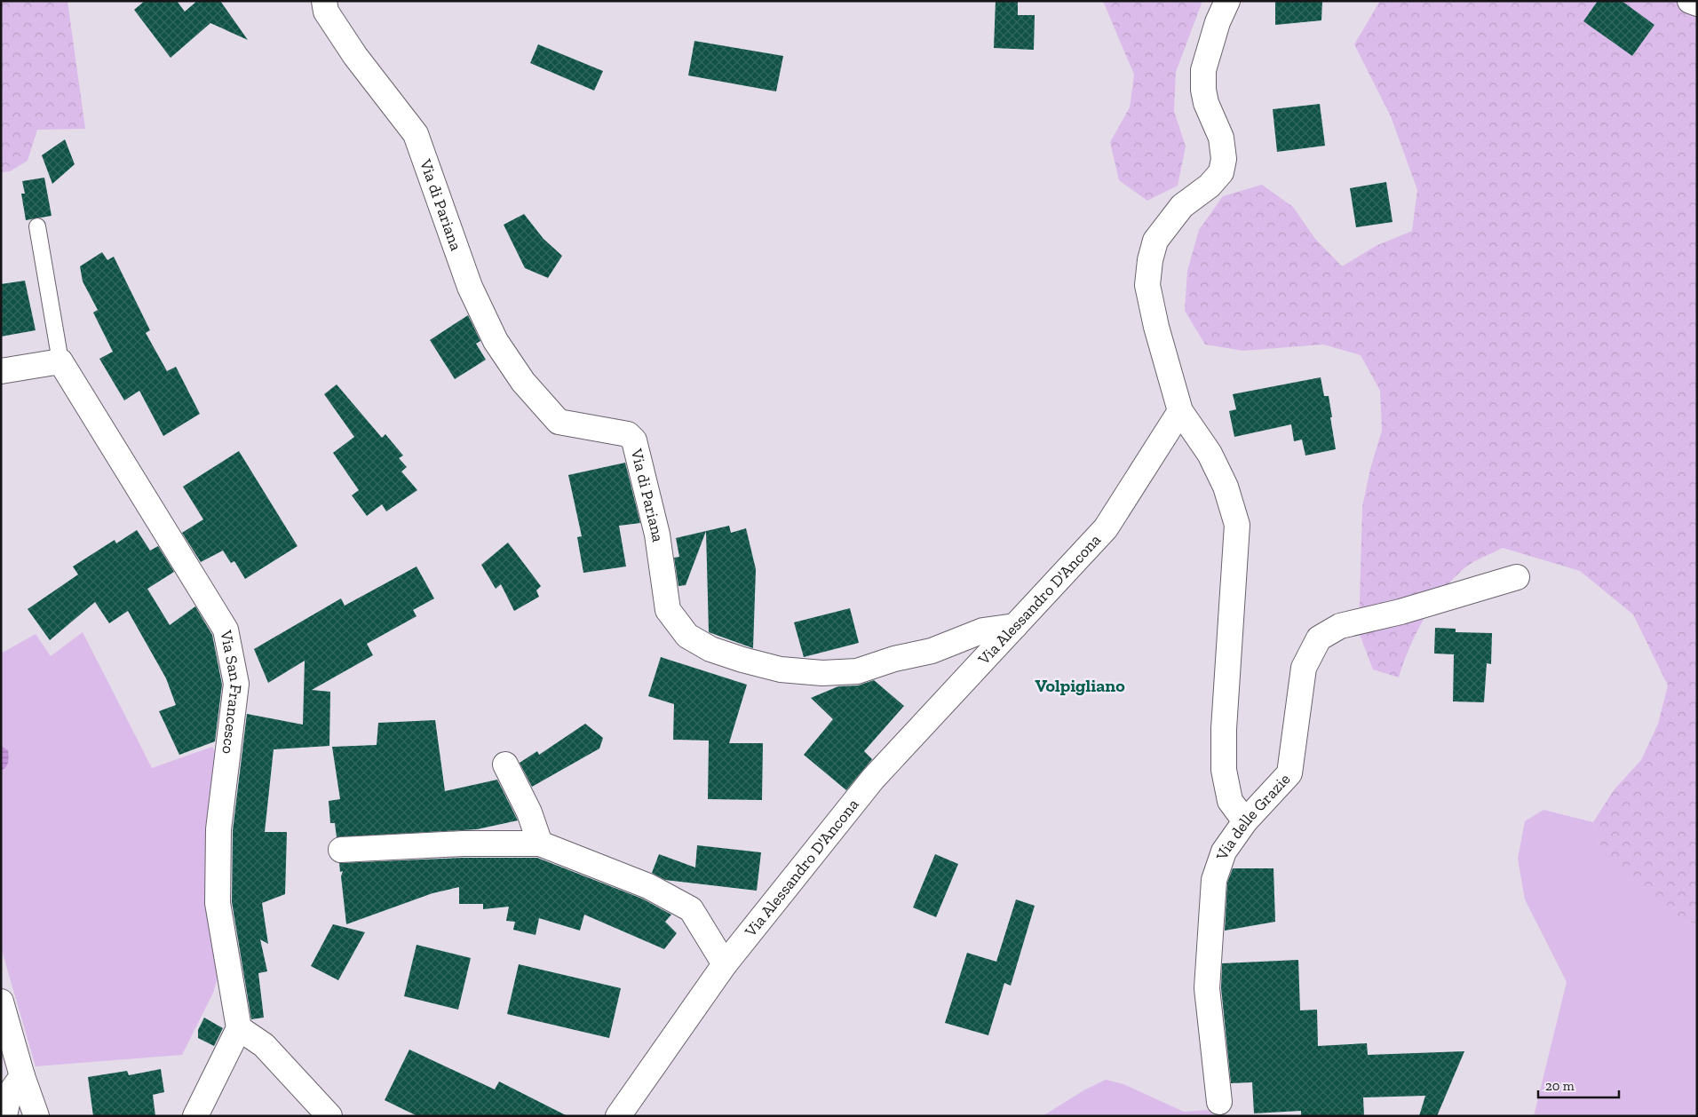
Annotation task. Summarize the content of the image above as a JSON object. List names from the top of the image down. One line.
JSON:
{"streets":{"street":["Via di Pariana","Via Alessandro D'Ancona","Via San Francesco","Via delle Grazie"]},"crossings":[["Via di Pariana","Via Alessandro D'Ancona"]],"districts":["Volpigliano"],"scale_bar":"20 m"}
